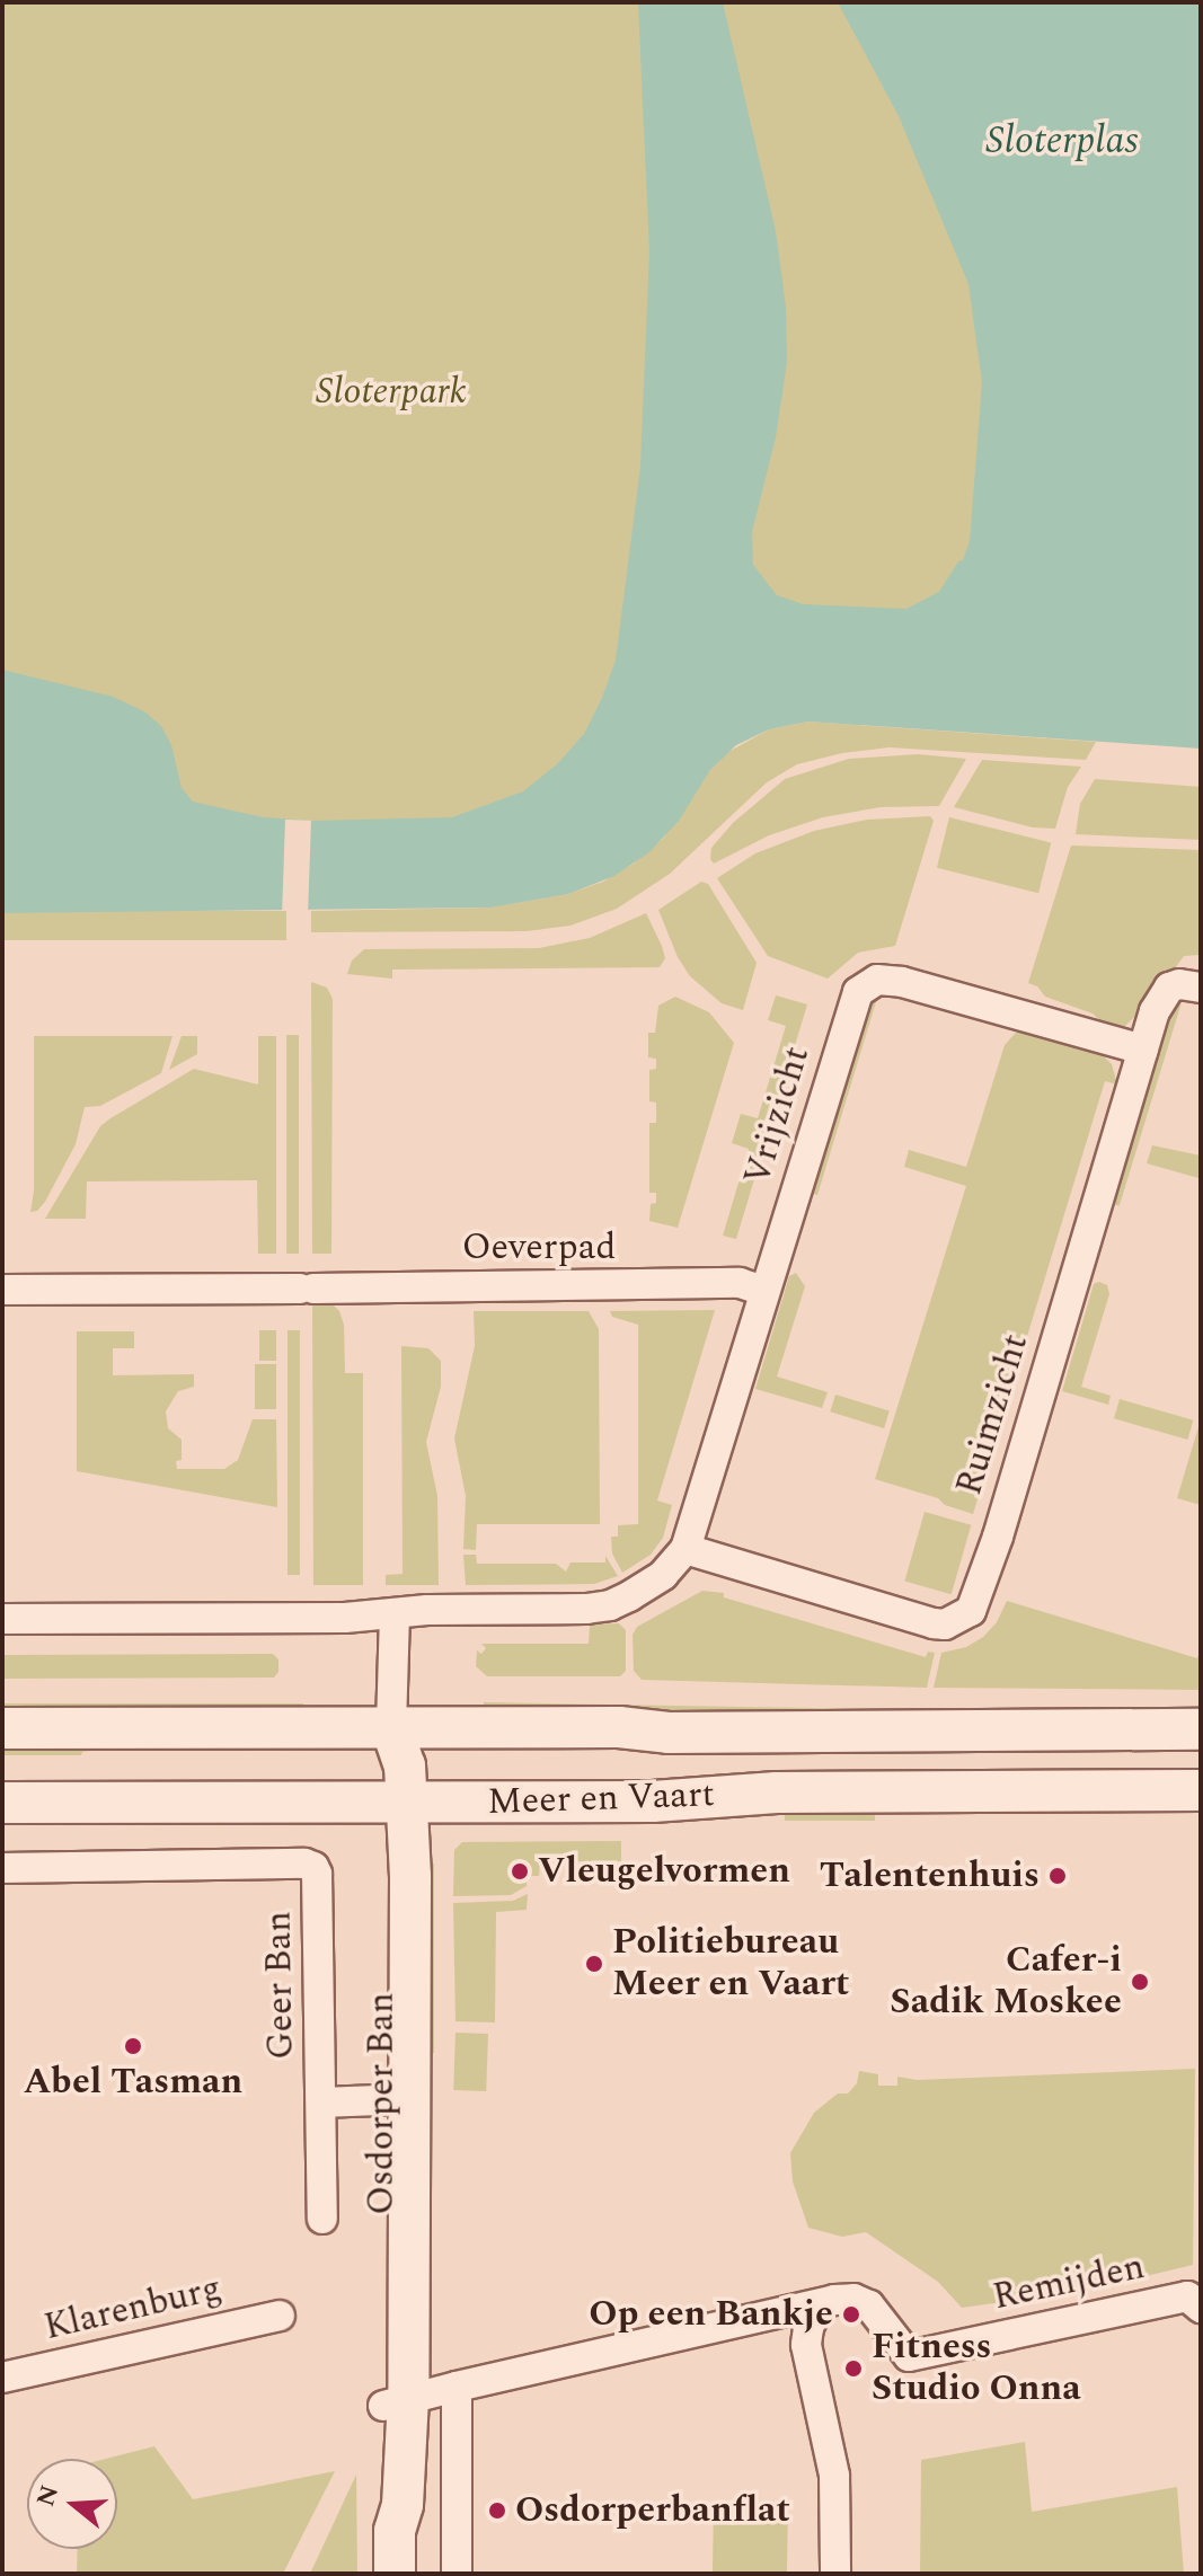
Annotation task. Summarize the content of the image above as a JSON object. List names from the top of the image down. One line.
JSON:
{"streets":{"main road":["Meer en Vaart","Osdorper Ban"],"street":["Vrijzicht","Oeverpad","Ruimzicht","Geer Ban","Remijden","Klarenburg"]},"crossings":[["Vrijzicht","Oeverpad"],["Vrijzicht","Ruimzicht"],["Meer en Vaart","Osdorper Ban"],["Geer Ban","Osdorper Ban"]],"water":["Sloterplas"],"parks":["Sloterpark"],"places":["Vleugelvormen","Talentenhuis","Politiebureau Meer en Vaart","Cafer-i Sadik Moskee","Abel Tasman","Op een Bankje","Fitness Studio Onna","Osdorperbanflat"],"north":"left"}
